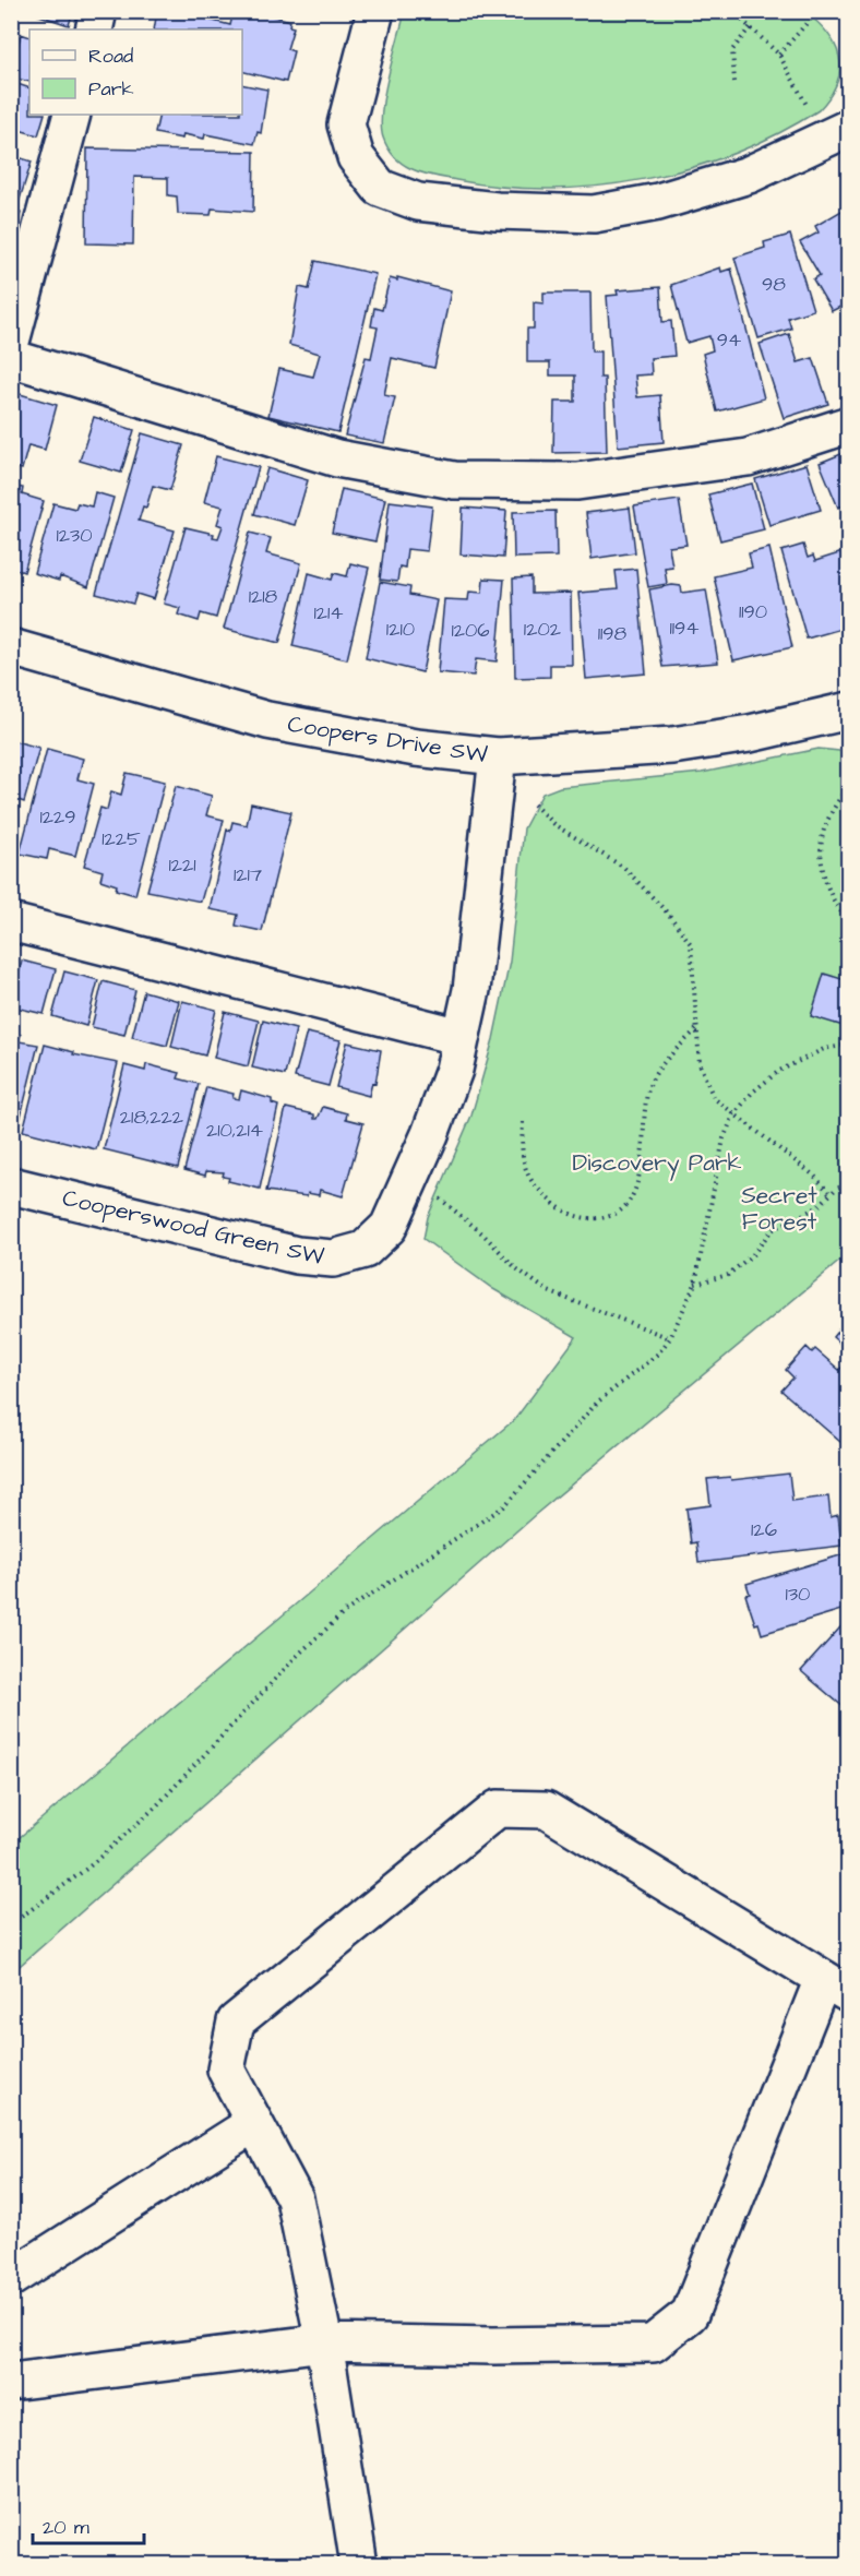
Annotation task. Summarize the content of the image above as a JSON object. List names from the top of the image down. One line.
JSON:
{"streets":{"street":["Coopers Drive SW","Cooperswood Green SW"]},"crossings":[["Coopers Drive SW","Cooperswood Green SW"]],"parks":["Discovery Park","Secret Forest"],"house_numbers":["98","94","1230","1218","1190","1214","1194","1210","1202","1206","1198","1229","1225","1221","1217","218,222","210,214","126","130"],"legend":["Road","Park"],"scale_bar":"20 m"}
